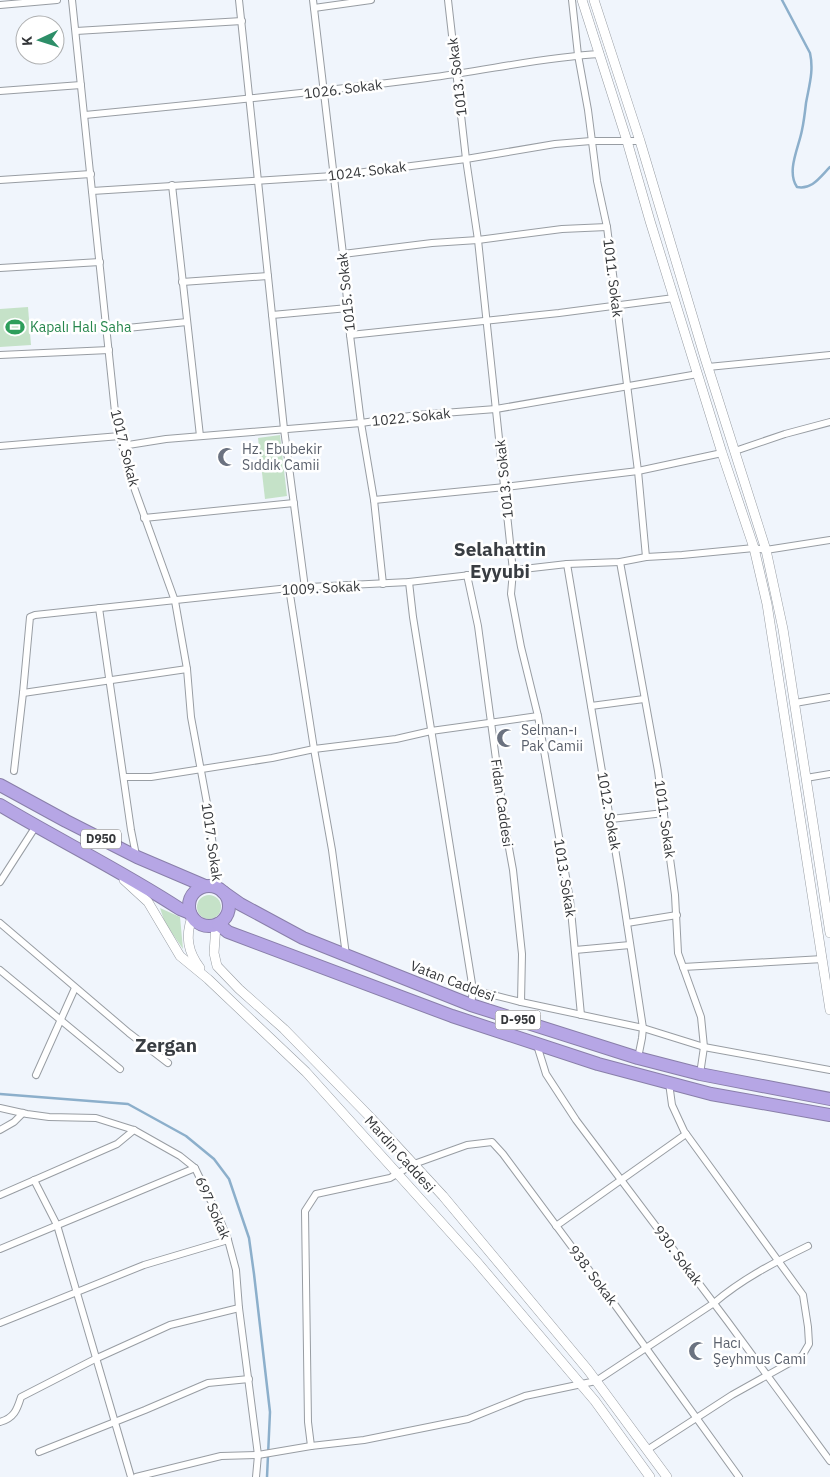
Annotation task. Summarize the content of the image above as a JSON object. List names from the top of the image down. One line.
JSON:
{"streets":{"highway":["D950","Vatan Caddesi","D-950","Mardin Caddesi"],"street":["1013. Sokak","1026. Sokak","1024. Sokak","1011. Sokak","1015. Sokak","1022. Sokak","1017. Sokak","1009. Sokak","Fidan Caddesi","1012. Sokak","697 Sokak","930. Sokak","938. Sokak"]},"crossings":[["1013. Sokak","1026. Sokak"],["1013. Sokak","1024. Sokak"],["1013. Sokak","1022. Sokak"],["1013. Sokak","1009. Sokak"],["1026. Sokak","1011. Sokak"],["1026. Sokak","1015. Sokak"],["1026. Sokak","1017. Sokak"],["1024. Sokak","1011. Sokak"],["1024. Sokak","1015. Sokak"],["1024. Sokak","1017. Sokak"],["1011. Sokak","1022. Sokak"],["1011. Sokak","1009. Sokak"],["1011. Sokak","Vatan Caddesi"],["1015. Sokak","1022. Sokak"],["1015. Sokak","1009. Sokak"],["1022. Sokak","1017. Sokak"],["1017. Sokak","1009. Sokak"],["1017. Sokak","D950"],["1017. Sokak","Vatan Caddesi"],["1017. Sokak","D-950"],["1017. Sokak","Mardin Caddesi"],["1009. Sokak","Fidan Caddesi"],["1009. Sokak","1012. Sokak"],["1012. Sokak","Vatan Caddesi"],["D950","Vatan Caddesi"],["D950","D-950"],["D950","Mardin Caddesi"],["Vatan Caddesi","D-950"],["Vatan Caddesi","Mardin Caddesi"],["D-950","Mardin Caddesi"],["D-950","930. Sokak"],["Mardin Caddesi","938. Sokak"]],"districts":["Selahattin Eyyubi","Zergan"],"places":{"sports":["Kapalı Halı Saha"],"mosque":["Hz. Ebubekir Sıddık Camii","Selman-ı Pak Camii","Hacı Şeyhmus Cami"]},"north":"left"}
